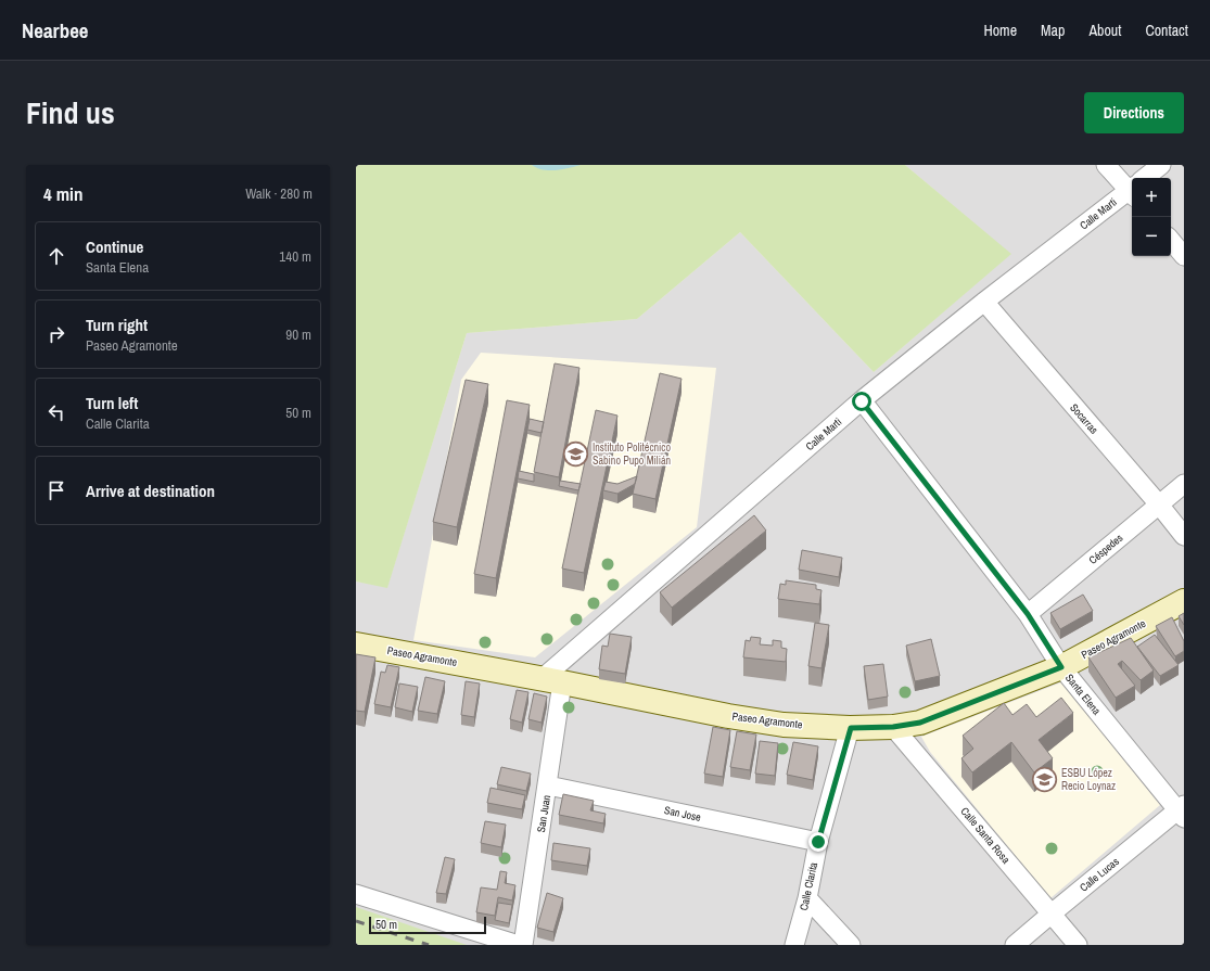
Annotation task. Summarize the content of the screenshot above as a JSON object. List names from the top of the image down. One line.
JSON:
{"streets":{"street":["Calle Marti","Socarras","Céspedes","Paseo Agramonte","Santa Elena","San Juan","San Jose","Calle Santa Rosa","Calle Lucas","Calle Clarita"]},"crossings":[["Calle Marti","Socarras"],["Calle Marti","Paseo Agramonte"],["Calle Marti","Santa Elena"],["Calle Marti","San Juan"],["Socarras","Céspedes"],["Céspedes","Santa Elena"],["Paseo Agramonte","Santa Elena"],["Paseo Agramonte","San Juan"],["Paseo Agramonte","Calle Santa Rosa"],["Paseo Agramonte","Calle Clarita"],["Santa Elena","Calle Lucas"],["San Juan","San Jose"],["San Jose","Calle Clarita"],["Calle Santa Rosa","Calle Lucas"]],"places":{"school or university":["Instituto Politécnico Sabino Pupo Milián","ESBU López Recio Loynaz"]},"scale_bar":"50 m","page":{"header":"Nearbee","nav":["Home","Map","About","Contact"],"title":"Find us","buttons":"Directions","heading":["4 min","Walk · 280 m"],"map_buttons":["+","−"],"list":[["Continue","Santa Elena","140 m"],["Turn right","Paseo Agramonte","90 m"],["Turn left","Calle Clarita","50 m"],"Arrive at destination"],"scale":"50 m"}}
